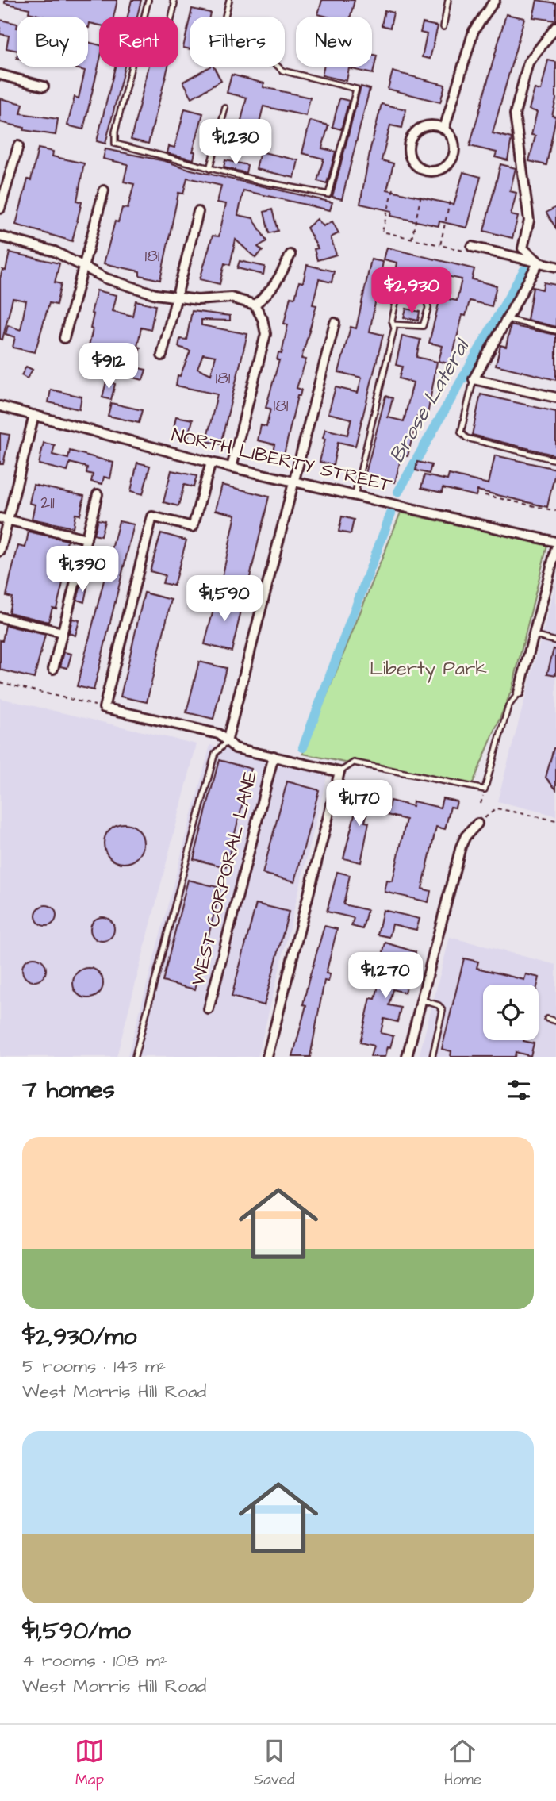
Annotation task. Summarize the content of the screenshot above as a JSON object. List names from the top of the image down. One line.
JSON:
{"streets":{"street":["NORTH LIBERTY STREET","WEST CORPORAL LANE"]},"water":["Brose Lateral"],"parks":["Liberty Park"],"house_numbers":["181","181","181","211"],"page":{"chip":["Buy","Rent","Filters","New"],"price":["$1,230","$2,930","$912","$1,390","$1,590","$1,170","$1,270"],"heading":"7 homes","list":[{"name":"$2,930/mo","note":"5 rooms · 143 m² · West Morris Hill Road"},{"name":"$1,590/mo","note":"4 rooms · 108 m² · West Morris Hill Road"}],"tabs":["Map","Saved","Home"]}}
